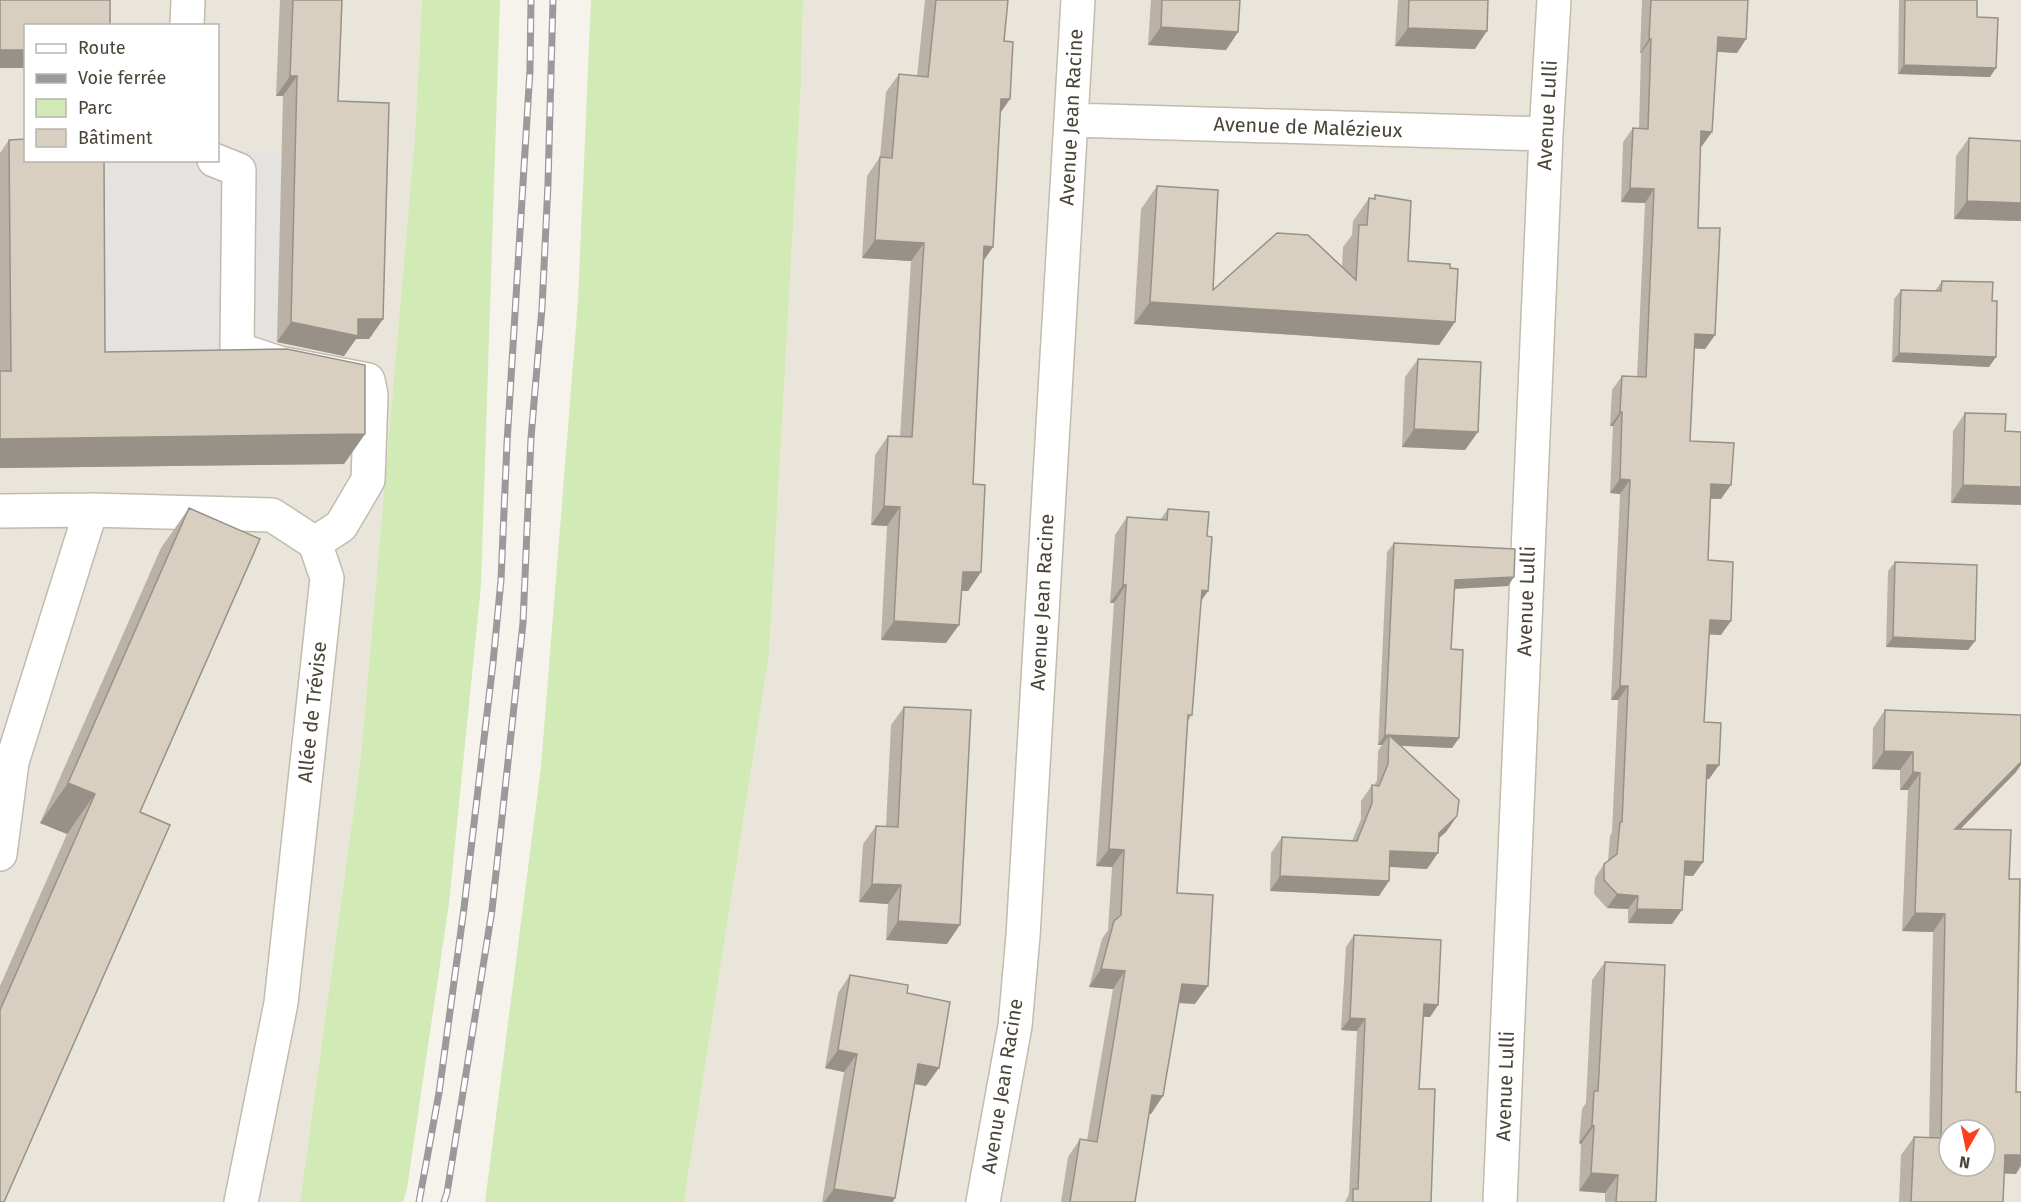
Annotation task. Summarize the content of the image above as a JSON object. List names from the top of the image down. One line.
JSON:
{"streets":{"street":["Avenue Lulli","Avenue Jean Racine","Avenue de Malézieux","Allée de Trévise"]},"crossings":[["Avenue Lulli","Avenue de Malézieux"],["Avenue Jean Racine","Avenue de Malézieux"]],"legend":["Route","Voie ferrée","Parc","Bâtiment"],"north":"bottom"}
